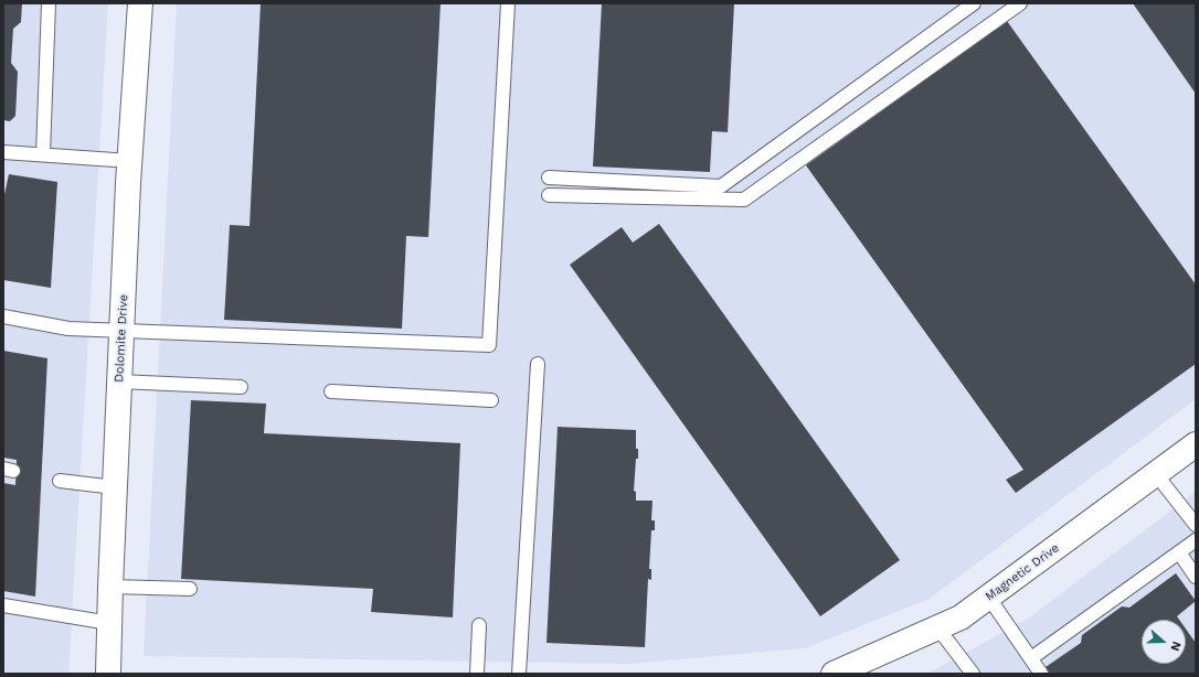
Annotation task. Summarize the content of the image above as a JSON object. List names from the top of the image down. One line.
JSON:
{"streets":{"street":["Dolomite Drive","Magnetic Drive"]},"north":"right"}
